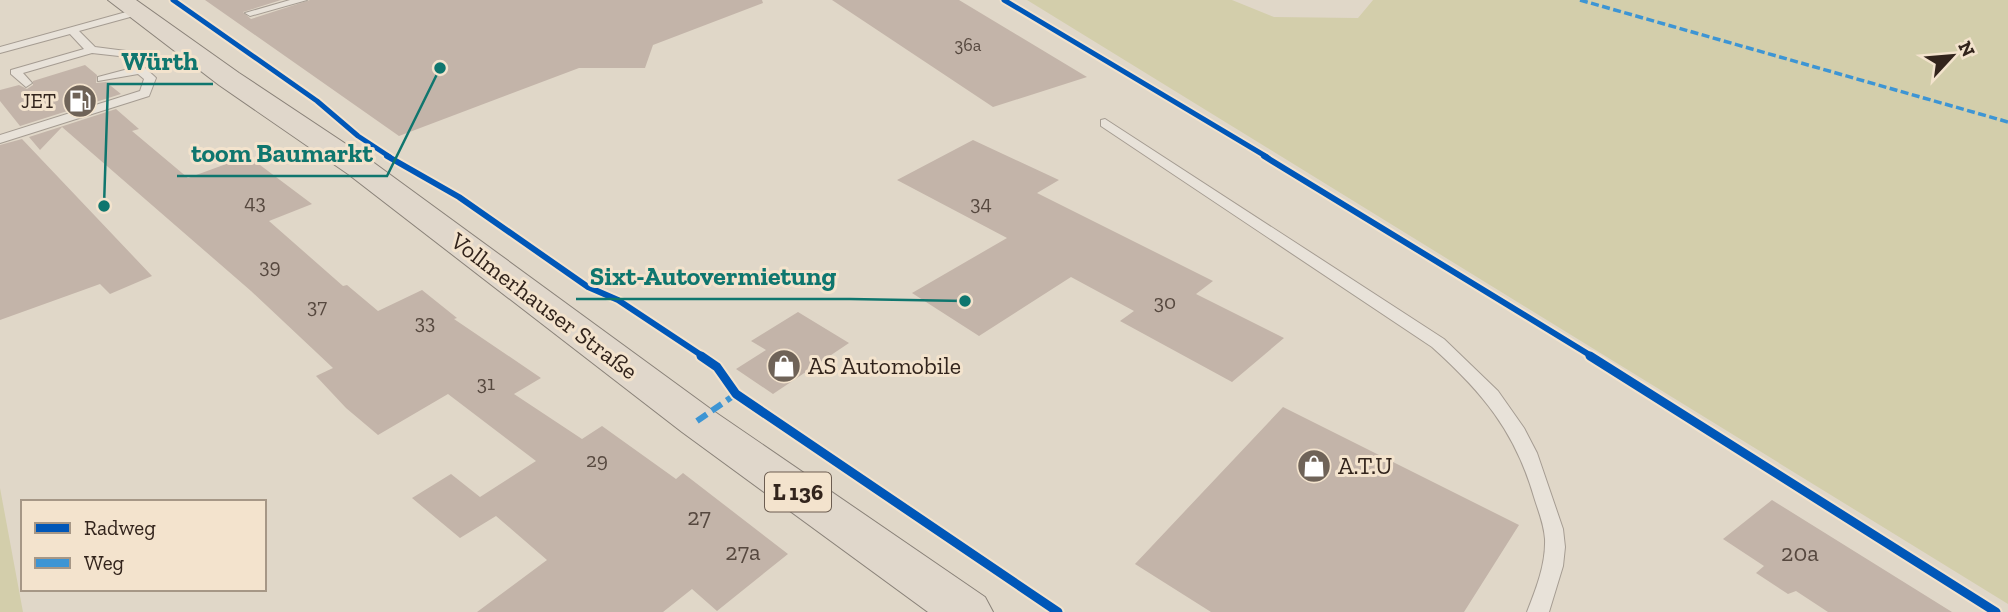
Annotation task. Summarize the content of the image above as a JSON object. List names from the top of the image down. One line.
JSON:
{"streets":{"main road":["Vollmerhauser Straße","L 136"]},"places":{"other":["toom Baumarkt","Würth","Sixt-Autovermietung"],"fuel station":["JET"],"shop":["AS Automobile","A.T.U"]},"house_numbers":["36a","43","34","39","30","37","33","31","29","27","27a","20a"],"legend":["Radweg","Weg"],"north":"top right"}
